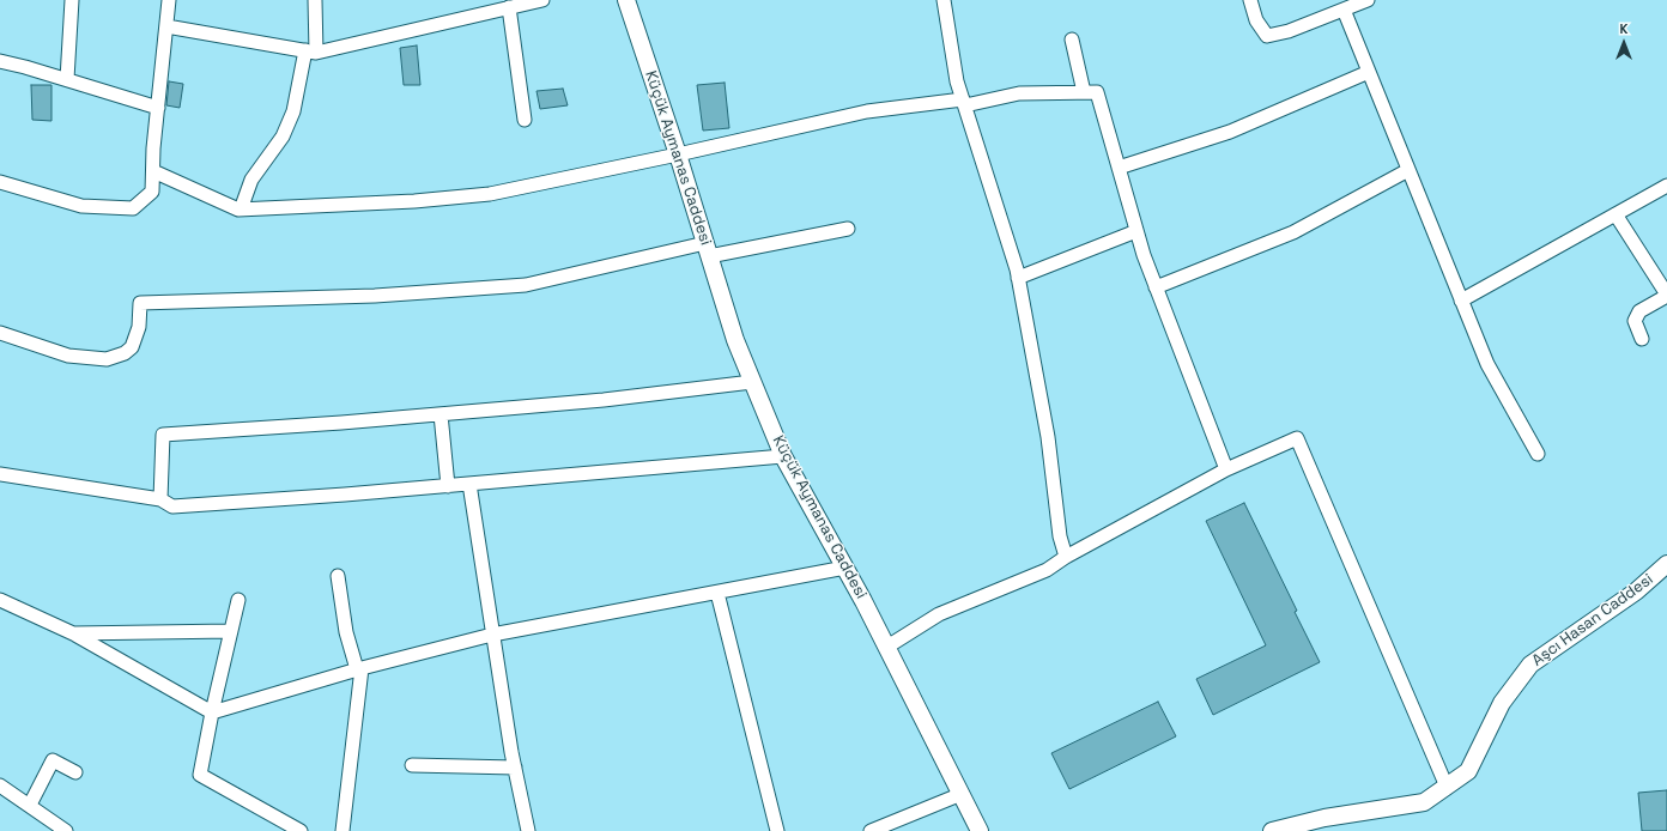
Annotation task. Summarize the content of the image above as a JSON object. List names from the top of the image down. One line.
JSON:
{"streets":{"street":["Küçük Aymanas Caddesi","Aşcı Hasan Caddesi"]},"north":"top"}
